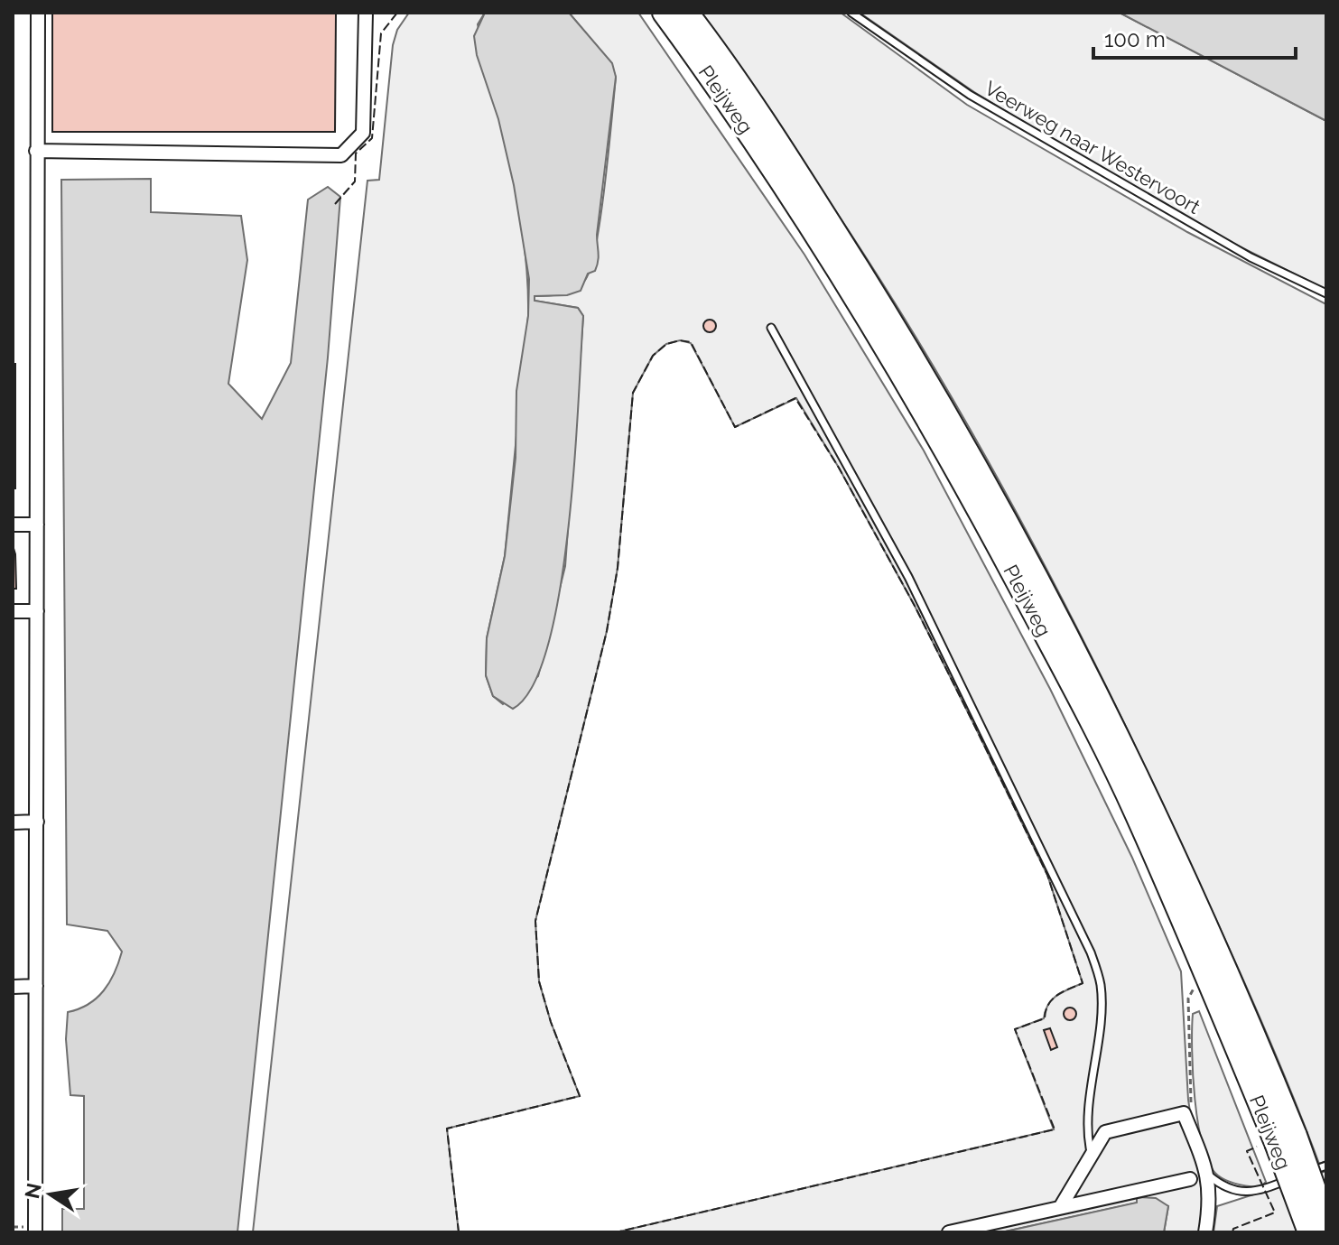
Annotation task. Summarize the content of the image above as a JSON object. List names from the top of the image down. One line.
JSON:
{"streets":{"highway":["Pleijweg"],"lane":["Veerweg naar Westervoort"]},"scale_bar":"100 m","north":"left"}
